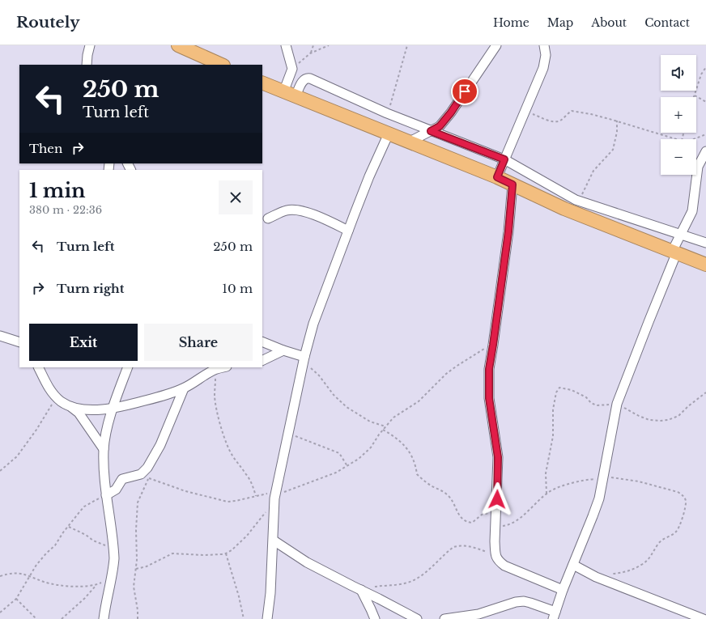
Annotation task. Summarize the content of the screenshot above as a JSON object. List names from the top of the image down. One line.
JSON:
{"page":{"header":"Routely","nav":["Home","Map","About","Contact"],"map_buttons":["+","−"],"turn":["250 m","Turn left"],"then":"Then","heading":["1 min","380 m · 22:36"],"list":[{"name":"Turn left","value":"250 m"},{"name":"Turn right","value":"10 m"}],"buttons":["Exit","Share"]}}
